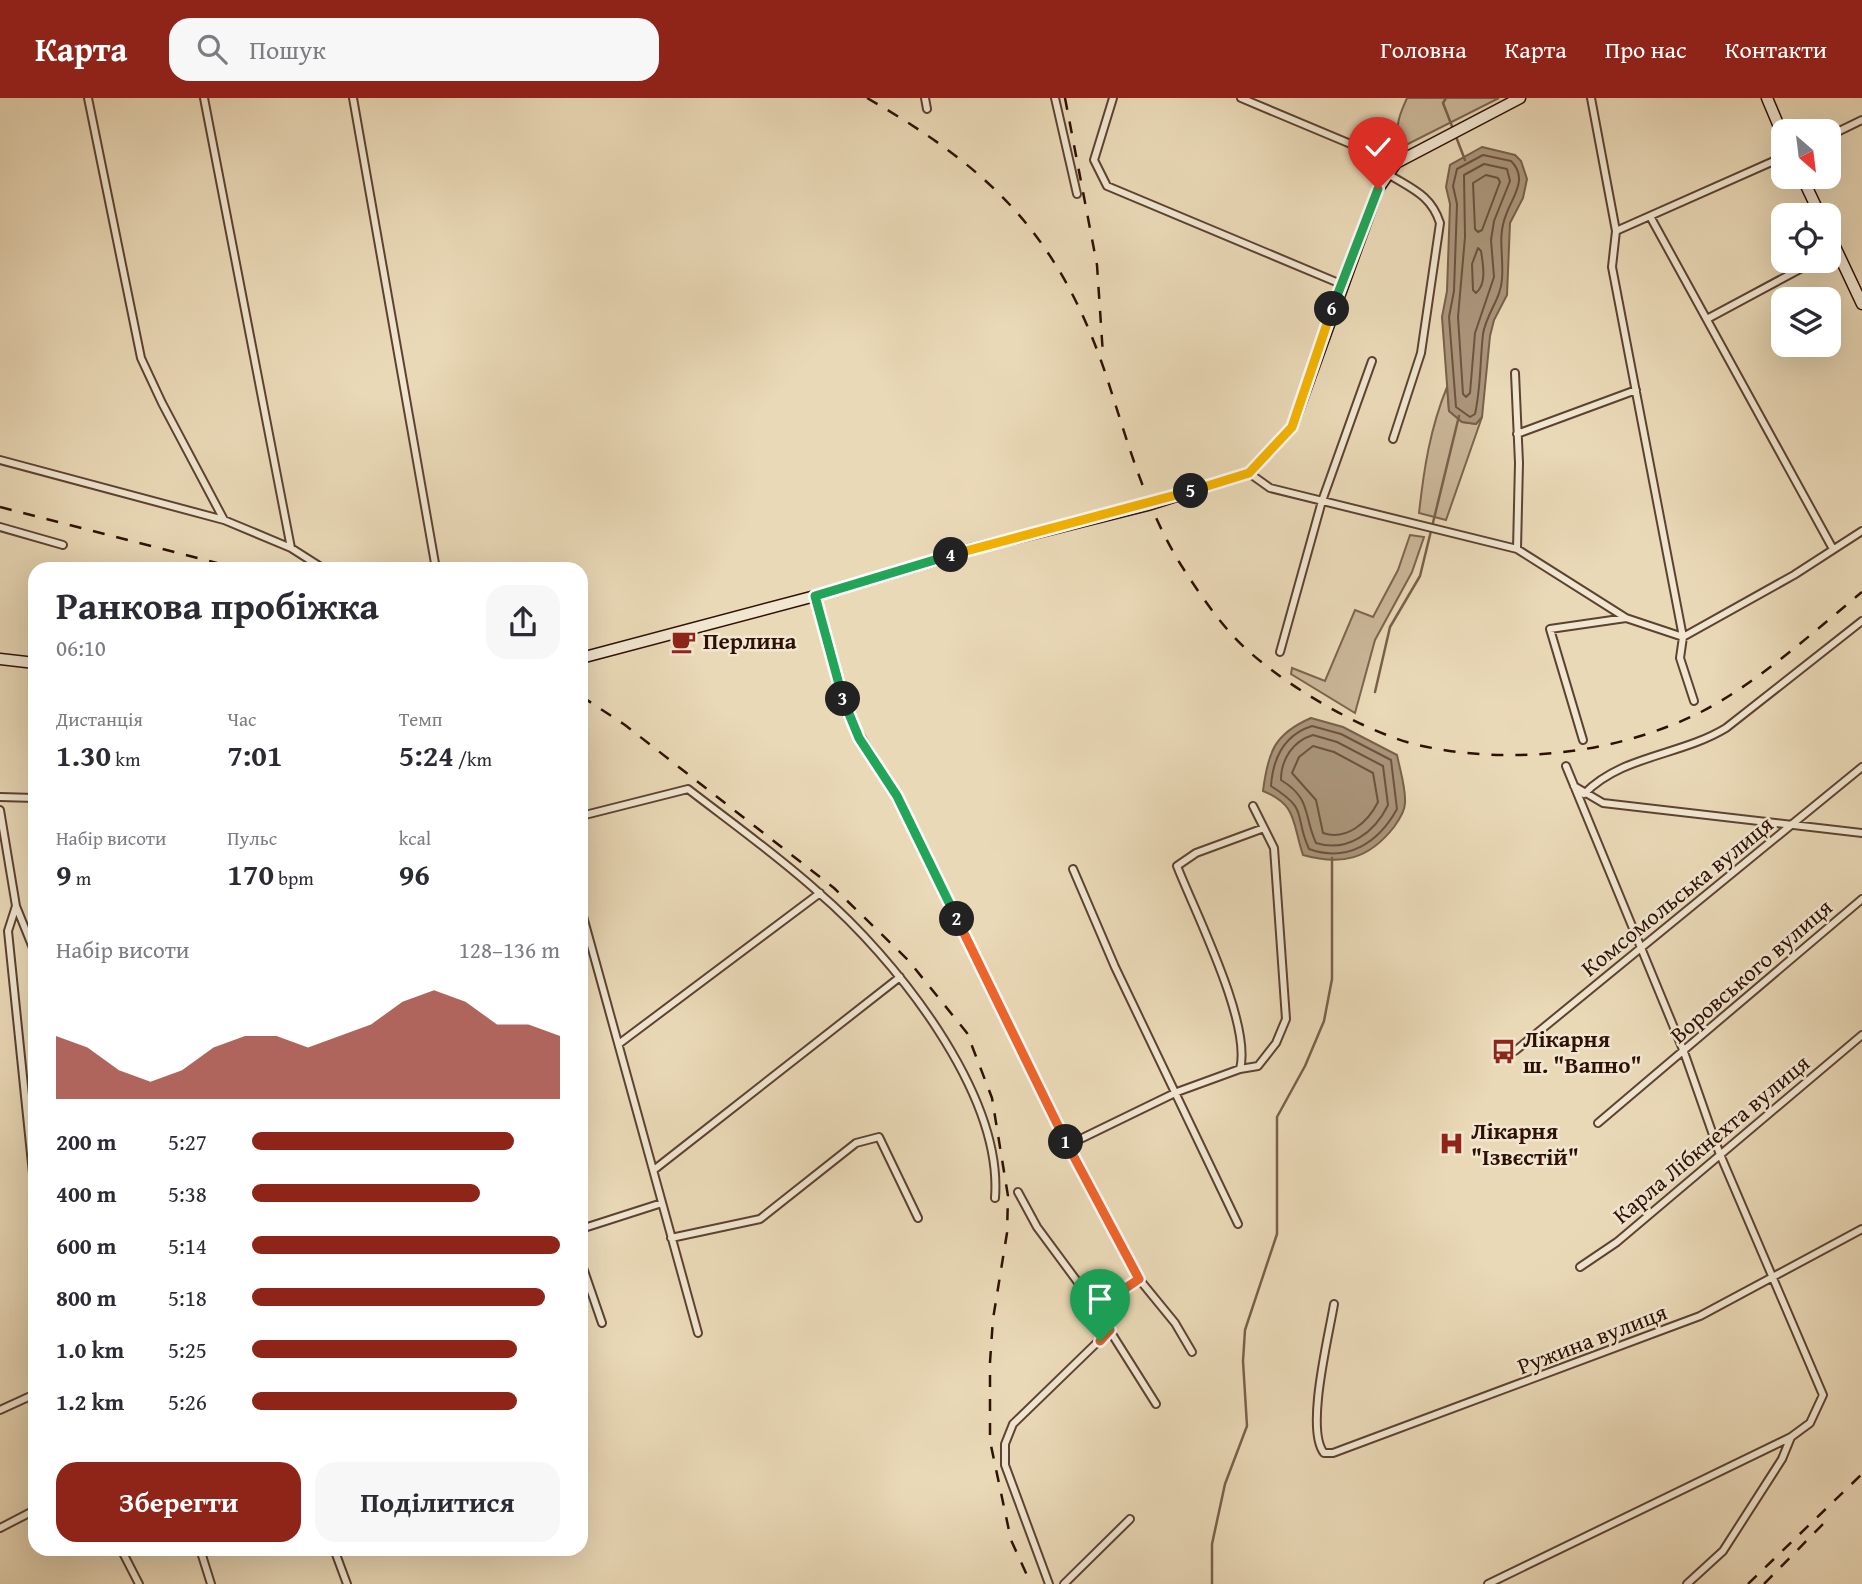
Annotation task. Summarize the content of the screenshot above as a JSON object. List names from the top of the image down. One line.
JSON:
{"streets":{"street":["Комсомольська вулиця","Воровського вулиця","Карла Лібкнехта вулиця","Ружина вулиця"]},"places":{"cafe":["Перлина"],"bus stop":["Лікарня ш. \"Вапно\""],"hospital":["Лікарня \"Ізвєстій\""]},"north":"bottom right","page":{"header":"Карта","search":"Пошук","nav":["Головна","Карта","Про нас","Контакти"],"pins":["6","5","4","3","2","1"],"heading":["Ранкова пробіжка","06:10"],"stats":[["Дистанція","1.30 km"],["Час","7:01"],["Темп","5:24 /km"],["Набір висоти","9 m"],["Пульс","170 bpm"],["kcal","96"]],"chart":["Набір висоти","128–136 m"],"list":[{"name":"200 m","note":"5:27"},{"name":"400 m","note":"5:38"},{"name":"600 m","note":"5:14"},{"name":"800 m","note":"5:18"},{"name":"1.0 km","note":"5:25"},{"name":"1.2 km","note":"5:26"}],"buttons":["Зберегти","Поділитися"]}}
